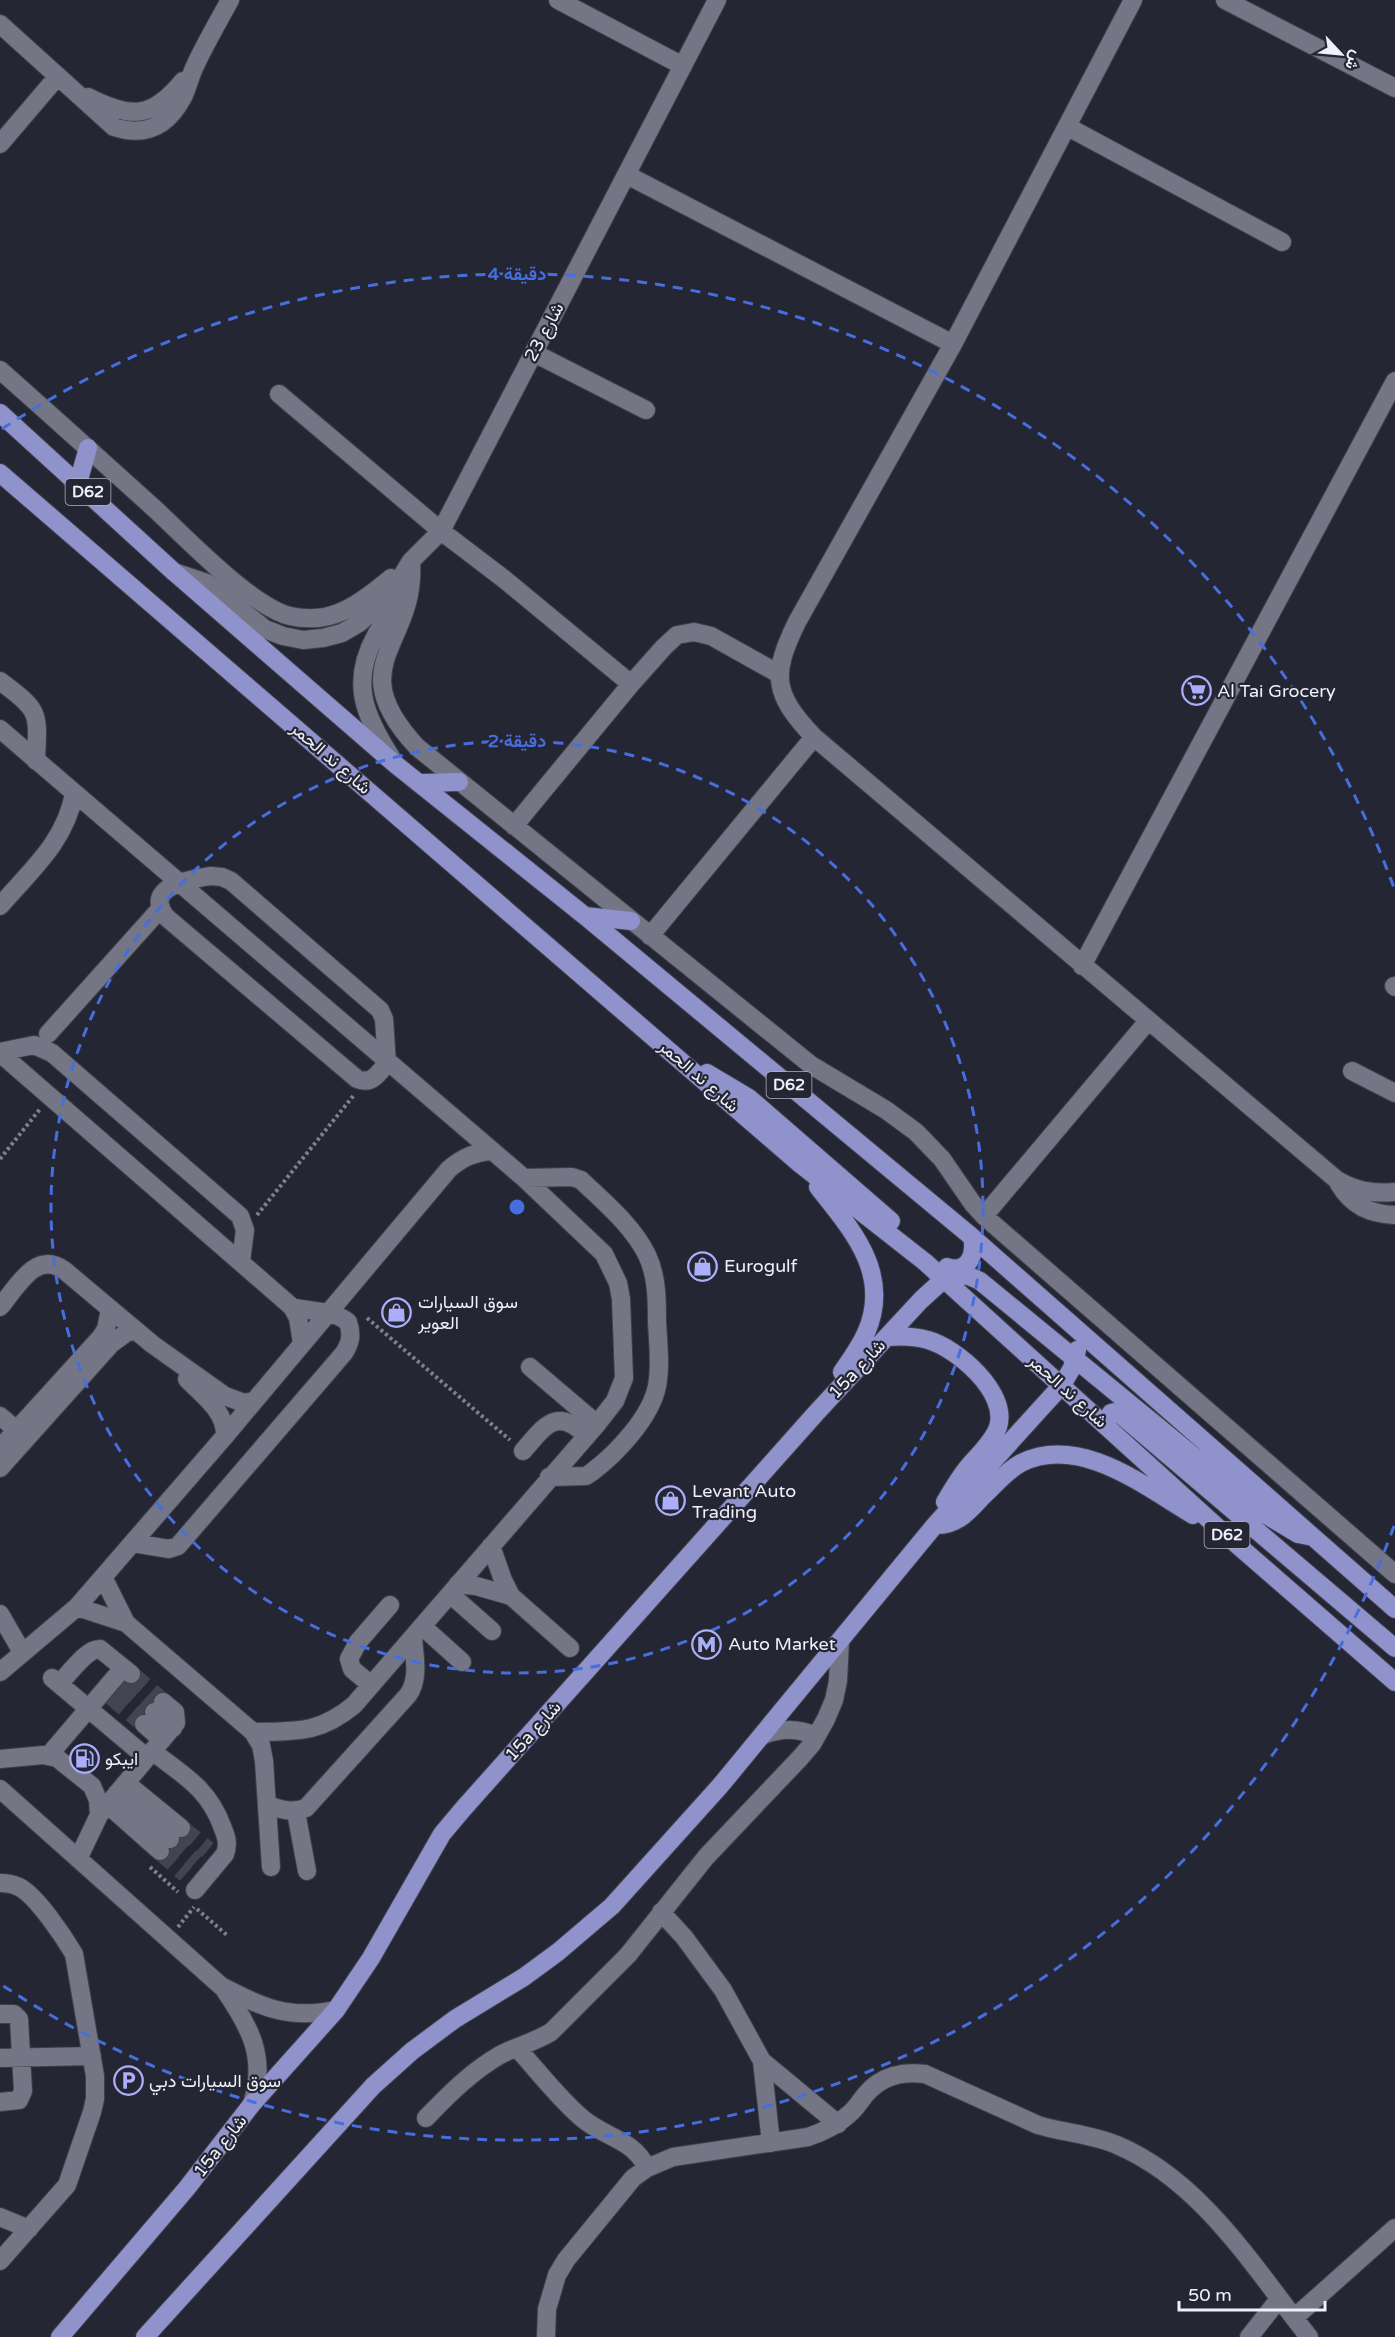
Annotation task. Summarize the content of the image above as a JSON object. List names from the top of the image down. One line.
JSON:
{"streets":{"main road":["D62","شارع ند الحمر","15a شارع"],"street":["شارع 23"]},"crossings":[["شارع 23","شارع ند الحمر"],["شارع ند الحمر","15a شارع"]],"places":{"supermarket":["Al Tai Grocery"],"shop":["Eurogulf","سوق السيارات العوير","Levant Auto Trading"],"metro station":["Auto Market"],"fuel station":["ايبكو"],"parking":["سوق السيارات دبي"]},"scale_bar":"50 m","north":"bottom right","rings":["4 دقيقة","2 دقيقة"]}
